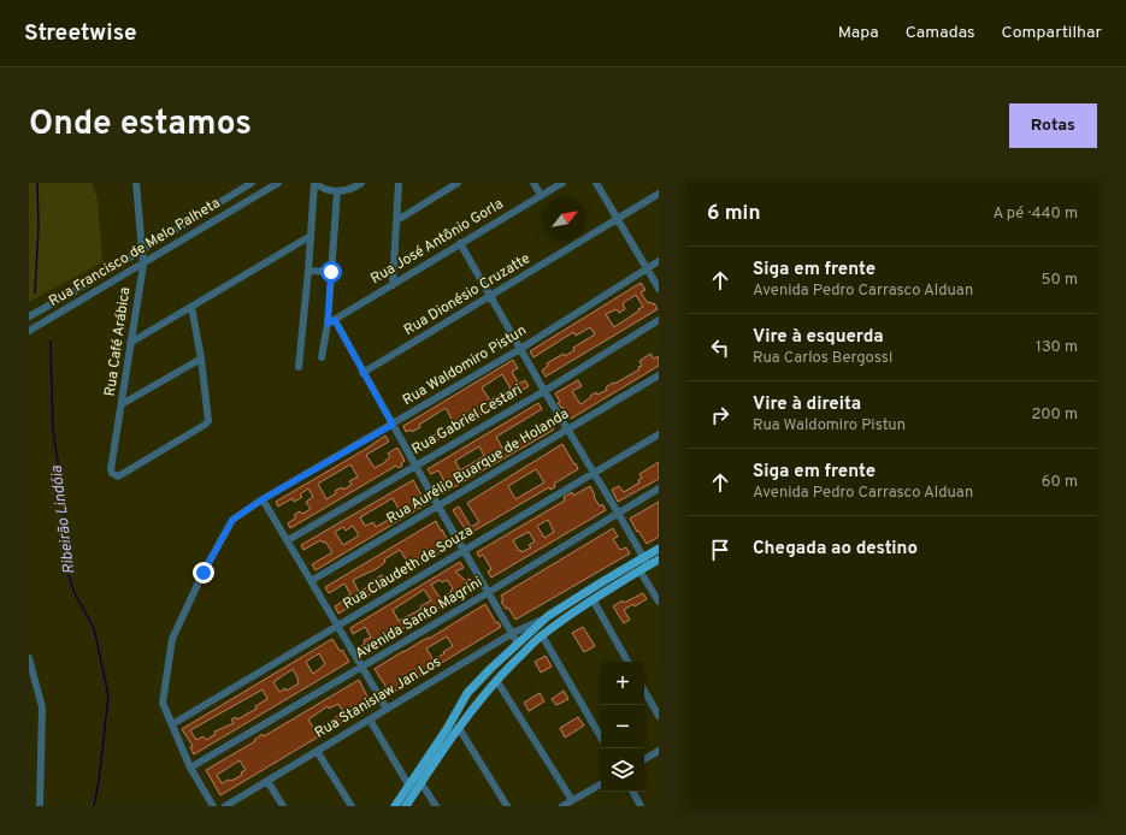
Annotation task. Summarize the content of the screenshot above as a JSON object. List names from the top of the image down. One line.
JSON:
{"streets":{"street":["Rua José Antônio Gorla","Rua Francisco de Melo Palheta","Rua Dionésio Cruzatte","Rua Café Arábica","Rua Waldomiro Pistun","Rua Gabriel Cestari","Rua Aurélio Buarque de Holanda","Rua Claudeth de Souza","Avenida Santo Magrini","Rua Stanislaw Jan Los"]},"crossings":[["Rua Francisco de Melo Palheta","Rua Café Arábica"],["Rua Waldomiro Pistun","Rua Claudeth de Souza"]],"water":["Ribeirão Lindóia"],"north":"top right","page":{"header":"Streetwise","nav":["Mapa","Camadas","Compartilhar"],"title":"Onde estamos","buttons":"Rotas","heading":["6 min","A pé · 440 m"],"list":[["Siga em frente","Avenida Pedro Carrasco Alduan","50 m"],["Vire à esquerda","Rua Carlos Bergossi","130 m"],["Vire à direita","Rua Waldomiro Pistun","200 m"],["Siga em frente","Avenida Pedro Carrasco Alduan","60 m"],"Chegada ao destino"],"map_buttons":["+","−"]}}
